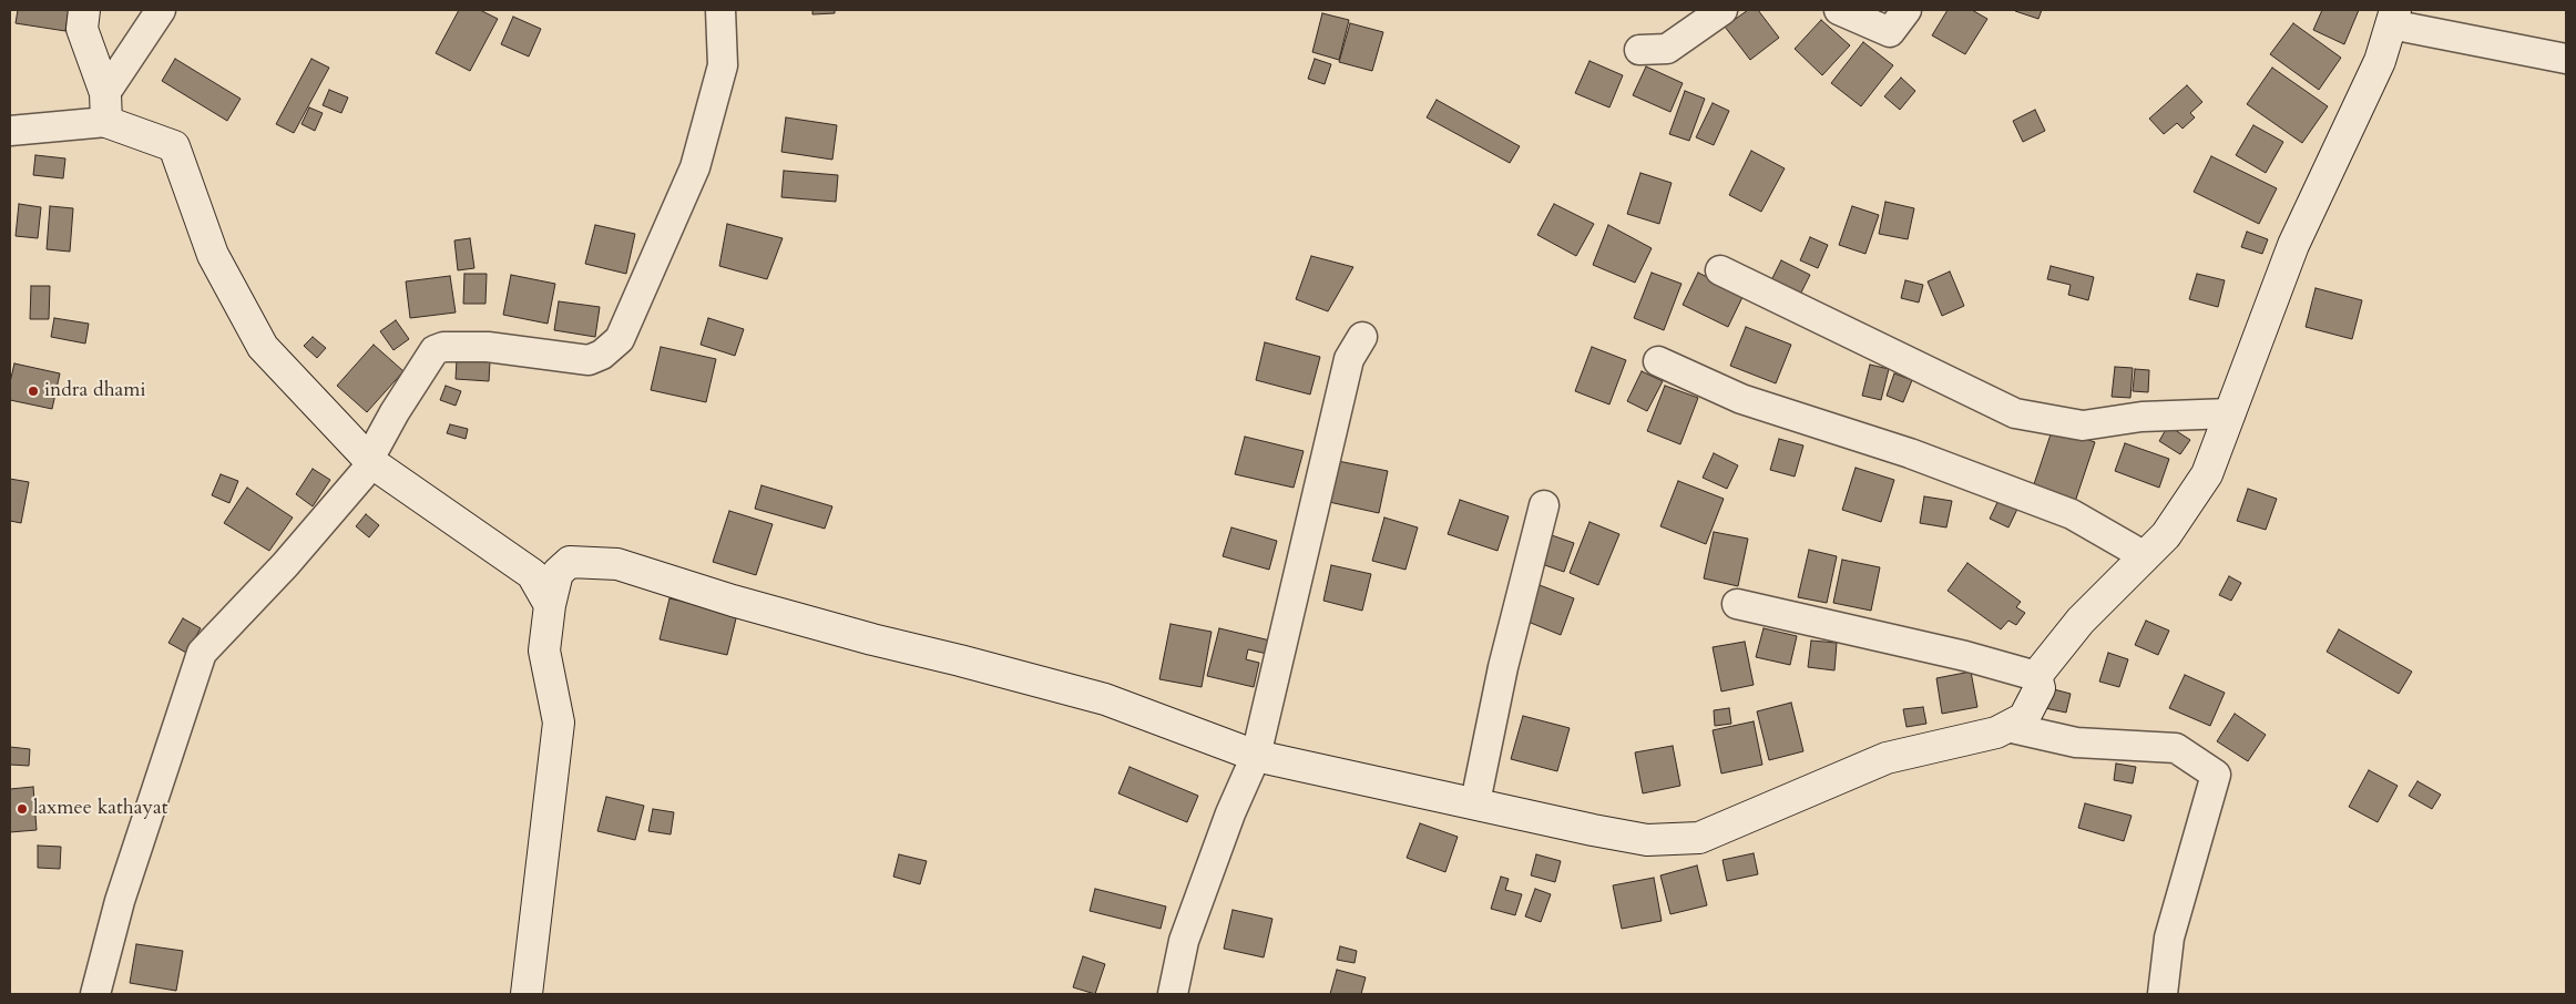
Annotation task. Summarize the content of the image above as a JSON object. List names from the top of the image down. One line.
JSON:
{"places":["indra dhami","laxmee kathayat"]}
